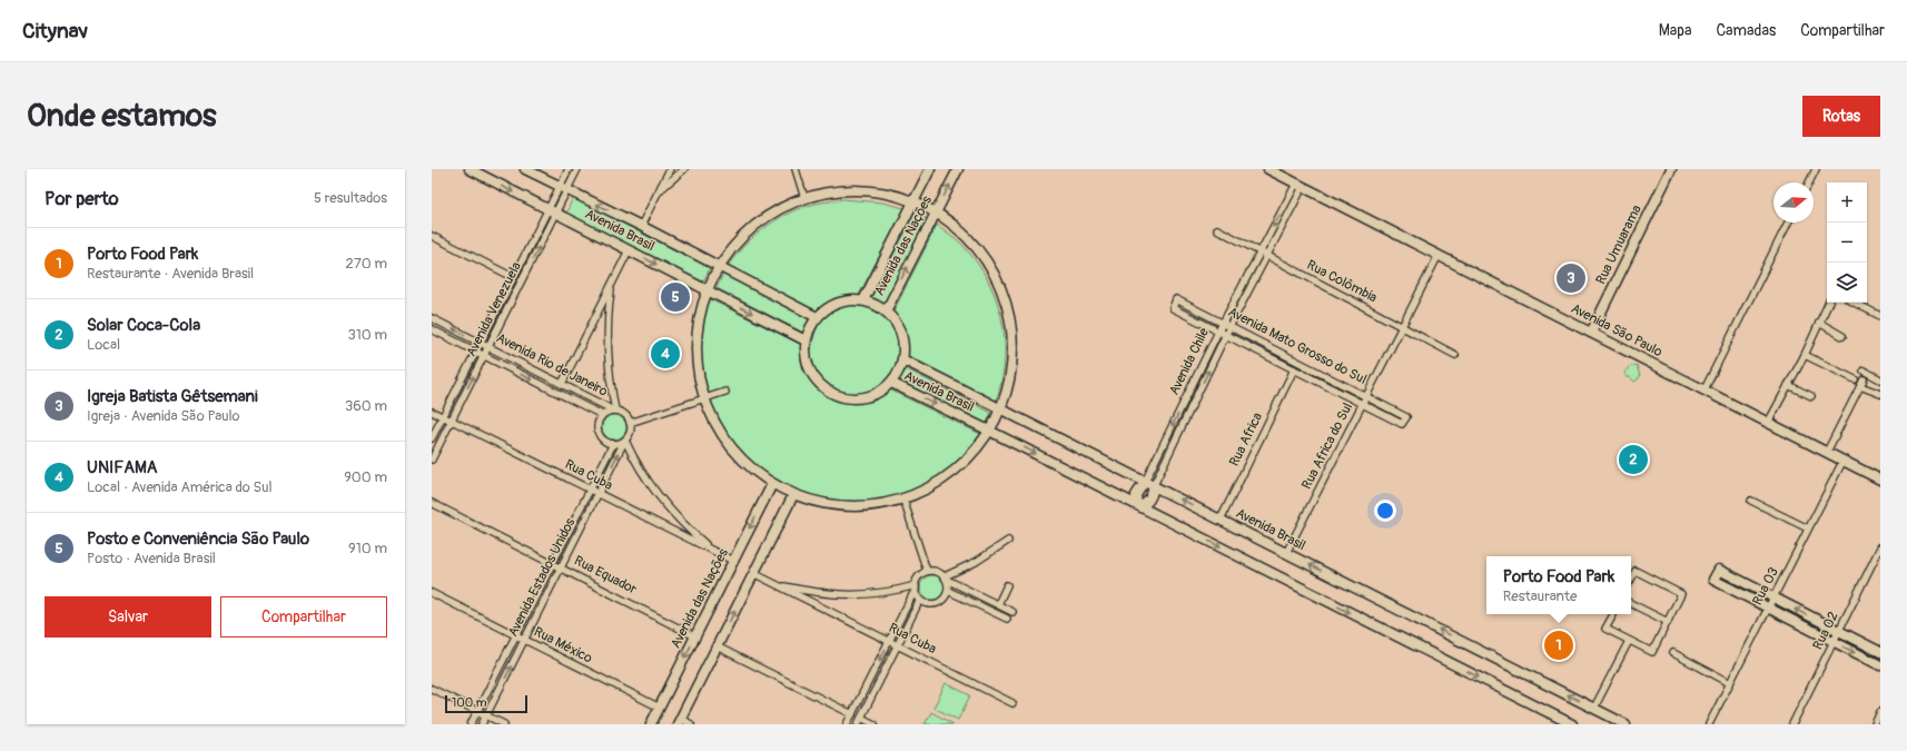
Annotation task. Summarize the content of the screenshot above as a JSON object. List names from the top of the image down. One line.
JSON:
{"streets":{"main road":["Avenida Brasil","Rua Umuarama","Avenida das Nações","Avenida São Paulo"],"street":["Rua Colômbia","Avenida Venezuela","Avenida Mato Grosso do Sul","Avenida Chile","Avenida Rio de Janeiro","Rua Africa","Rua Africa do Sul","Rua Cuba","Rua Equador","Avenida Estados Unidos","Rua 03","Rua 02","Rua México"]},"crossings":[["Avenida Brasil","Avenida das Nações"],["Avenida Brasil","Avenida Venezuela"],["Avenida Brasil","Avenida Chile"],["Avenida Brasil","Rua Africa"],["Avenida Brasil","Rua Africa do Sul"],["Rua Umuarama","Avenida São Paulo"],["Avenida das Nações","Rua Cuba"],["Avenida das Nações","Rua Equador"],["Avenida das Nações","Rua México"],["Rua Colômbia","Avenida Chile"],["Rua Colômbia","Rua Africa do Sul"],["Avenida Venezuela","Avenida Rio de Janeiro"],["Avenida Venezuela","Rua Cuba"],["Avenida São Paulo","Avenida Chile"],["Avenida São Paulo","Rua Africa do Sul"],["Avenida São Paulo","Rua 03"],["Avenida Mato Grosso do Sul","Avenida Chile"],["Avenida Mato Grosso do Sul","Rua Africa"],["Avenida Mato Grosso do Sul","Rua Africa do Sul"],["Avenida Rio de Janeiro","Avenida Estados Unidos"],["Rua Cuba","Avenida Estados Unidos"],["Rua Equador","Avenida Estados Unidos"],["Avenida Estados Unidos","Rua México"]],"scale_bar":"100 m","north":"right","page":{"header":"Citynav","nav":["Mapa","Camadas","Compartilhar"],"buttons":["Rotas",["Salvar","Compartilhar"]],"title":"Onde estamos","heading":["Por perto","5 resultados"],"map_buttons":["+","−"],"list":[{"mark":"1","name":"Porto Food Park","note":"Restaurante · Avenida Brasil","value":"270 m"},{"mark":"2","name":"Solar Coca-Cola","note":"Local","value":"310 m"},{"mark":"3","name":"Igreja Batista Gêtsemani","note":"Igreja · Avenida São Paulo","value":"360 m"},{"mark":"4","name":"UNIFAMA","note":"Local · Avenida América do Sul","value":"900 m"},{"mark":"5","name":"Posto e Conveniência São Paulo","note":"Posto · Avenida Brasil","value":"910 m"}],"pins":["3","5","4","2","1"],"popup":["Porto Food Park","Restaurante"],"scale":"100 m"}}
